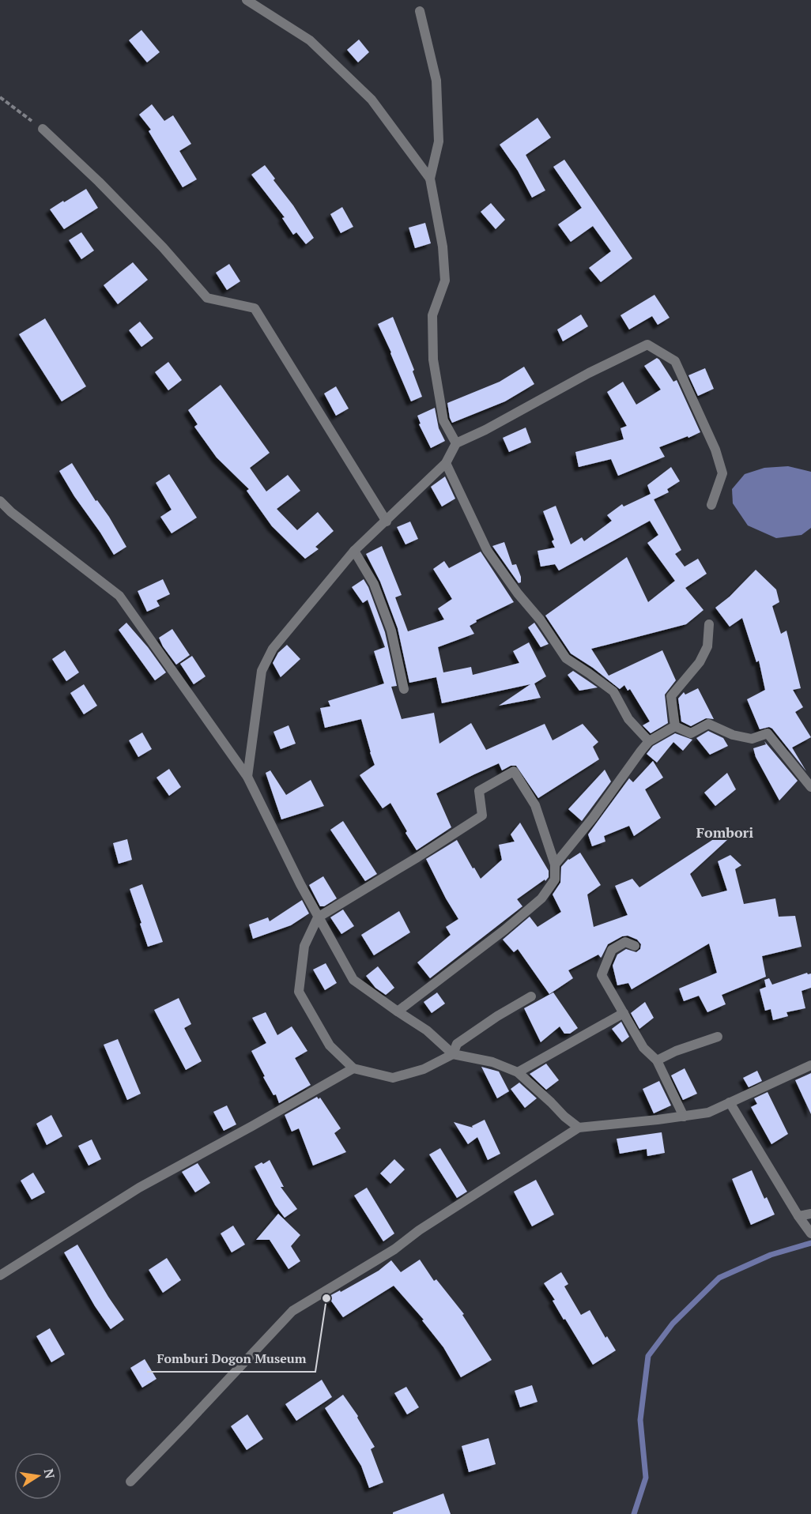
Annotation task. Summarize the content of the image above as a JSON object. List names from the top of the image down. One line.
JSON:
{"districts":["Fombori"],"places":["Fomburi Dogon Museum"],"north":"right"}
